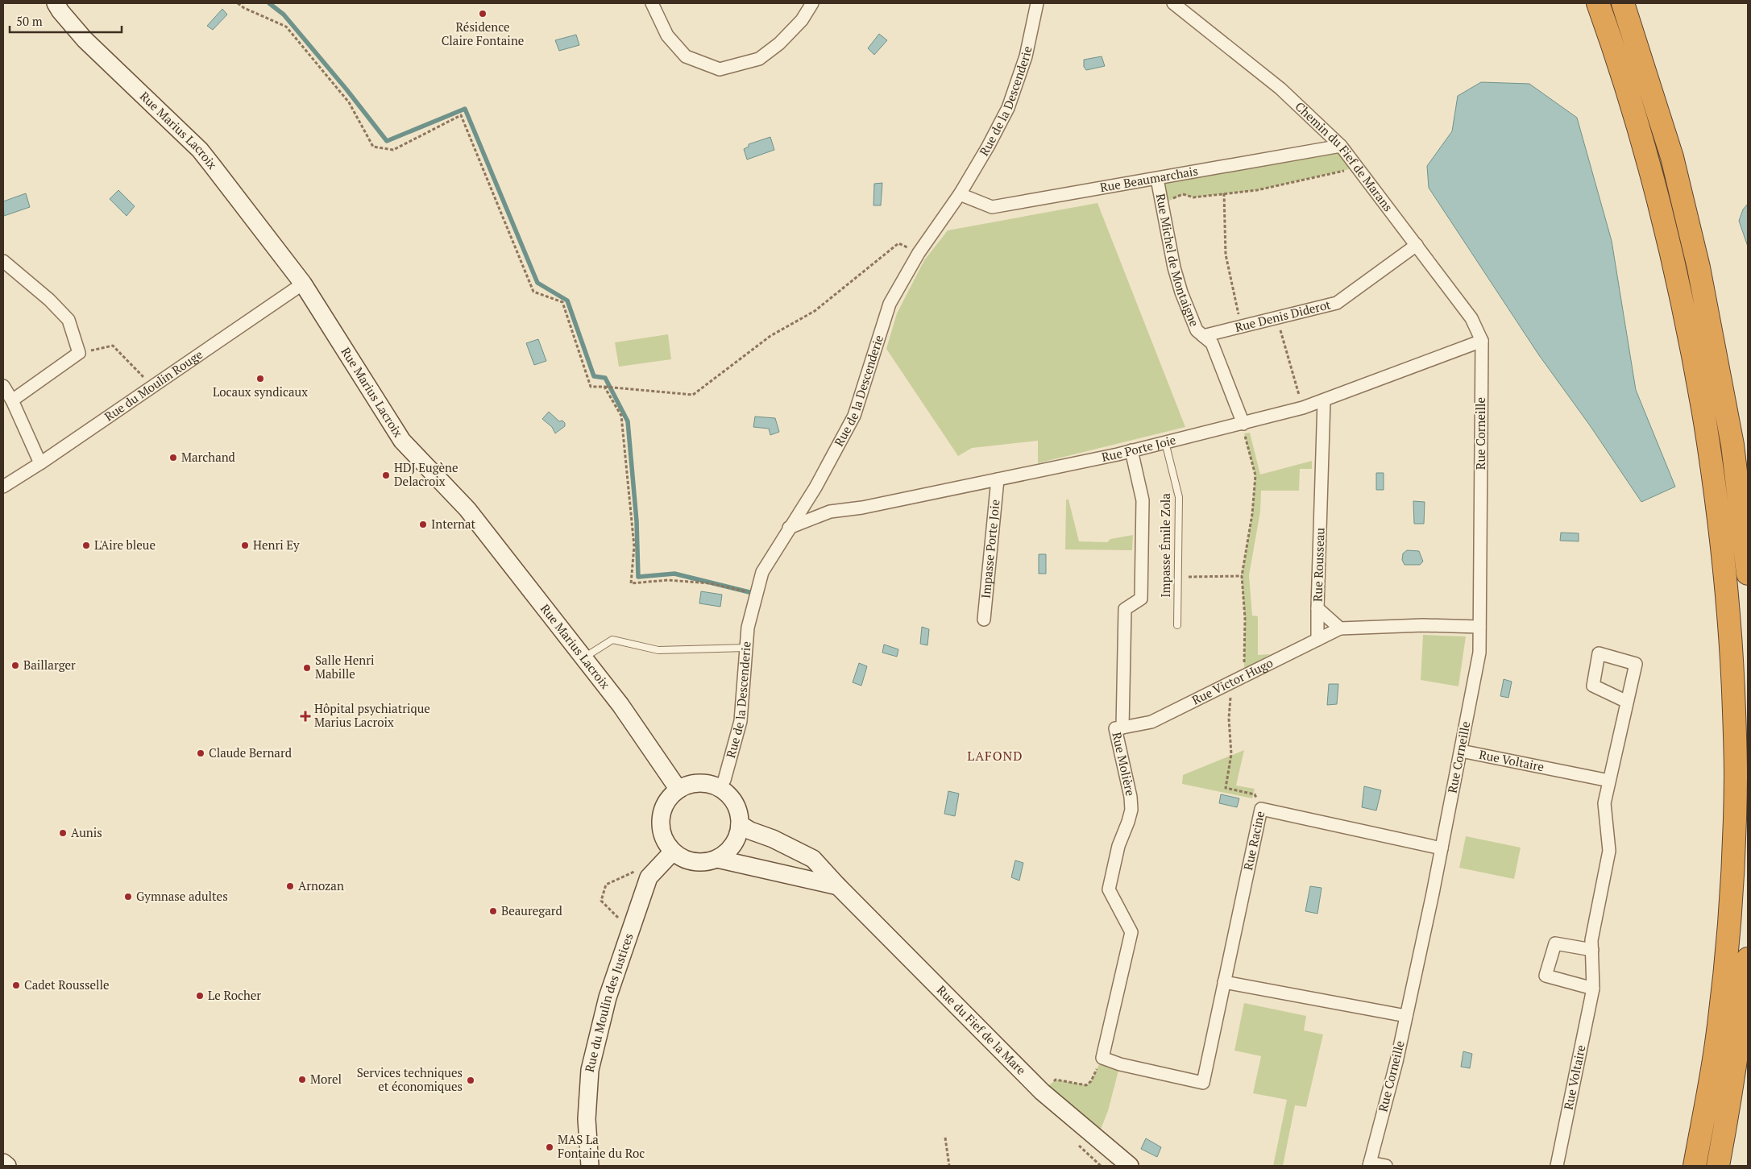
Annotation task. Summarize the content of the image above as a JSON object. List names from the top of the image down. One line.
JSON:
{"streets":{"main road":["Rue Marius Lacroix","Rue du Moulin des Justices","Rue du Fief de la Mare"],"street":["Rue de la Descenderie","Chemin du Fief de Marans","Rue Beaumarchais","Rue Michel de Montaigne","Rue Denis Diderot","Rue du Moulin Rouge","Rue Corneille","Rue Porte Joie","Impasse Porte Joie","Rue Rousseau","Rue Victor Hugo","Rue Voltaire","Rue Molière","Rue Racine"],"lane":["Impasse Émile Zola"]},"crossings":[["Rue de la Descenderie","Rue Marius Lacroix"],["Rue de la Descenderie","Rue Beaumarchais"],["Rue de la Descenderie","Rue Porte Joie"],["Rue de la Descenderie","Rue du Moulin des Justices"],["Rue de la Descenderie","Rue du Fief de la Mare"],["Rue Marius Lacroix","Rue du Moulin Rouge"],["Rue Marius Lacroix","Rue du Moulin des Justices"],["Rue Marius Lacroix","Rue du Fief de la Mare"],["Chemin du Fief de Marans","Rue Beaumarchais"],["Chemin du Fief de Marans","Rue Denis Diderot"],["Chemin du Fief de Marans","Rue Corneille"],["Chemin du Fief de Marans","Rue Porte Joie"],["Rue Beaumarchais","Rue Michel de Montaigne"],["Rue Michel de Montaigne","Rue Denis Diderot"],["Rue Michel de Montaigne","Rue Porte Joie"],["Rue Corneille","Rue Porte Joie"],["Rue Corneille","Rue Voltaire"],["Rue Corneille","Rue Racine"],["Rue Porte Joie","Impasse Émile Zola"],["Rue Porte Joie","Impasse Porte Joie"],["Rue Porte Joie","Rue Rousseau"],["Rue Porte Joie","Rue Molière"],["Rue Rousseau","Rue Victor Hugo"],["Rue Victor Hugo","Rue Molière"],["Rue Molière","Rue Racine"],["Rue du Moulin des Justices","Rue du Fief de la Mare"]],"districts":["LAFOND"],"places":{"other":["Résidence Claire Fontaine","Locaux syndicaux","Marchand","HDJ Eugène Delacroix","Internat","L'Aire bleue","Henri Ey","Baillarger","Salle Henri Mabille","Claude Bernard","Aunis","Arnozan","Gymnase adultes","Beauregard","Cadet Rousselle","Le Rocher","Morel","Services techniques et économiques","MAS La Fontaine du Roc"],"health":["Hôpital psychiatrique Marius Lacroix"]},"scale_bar":"50 m"}
